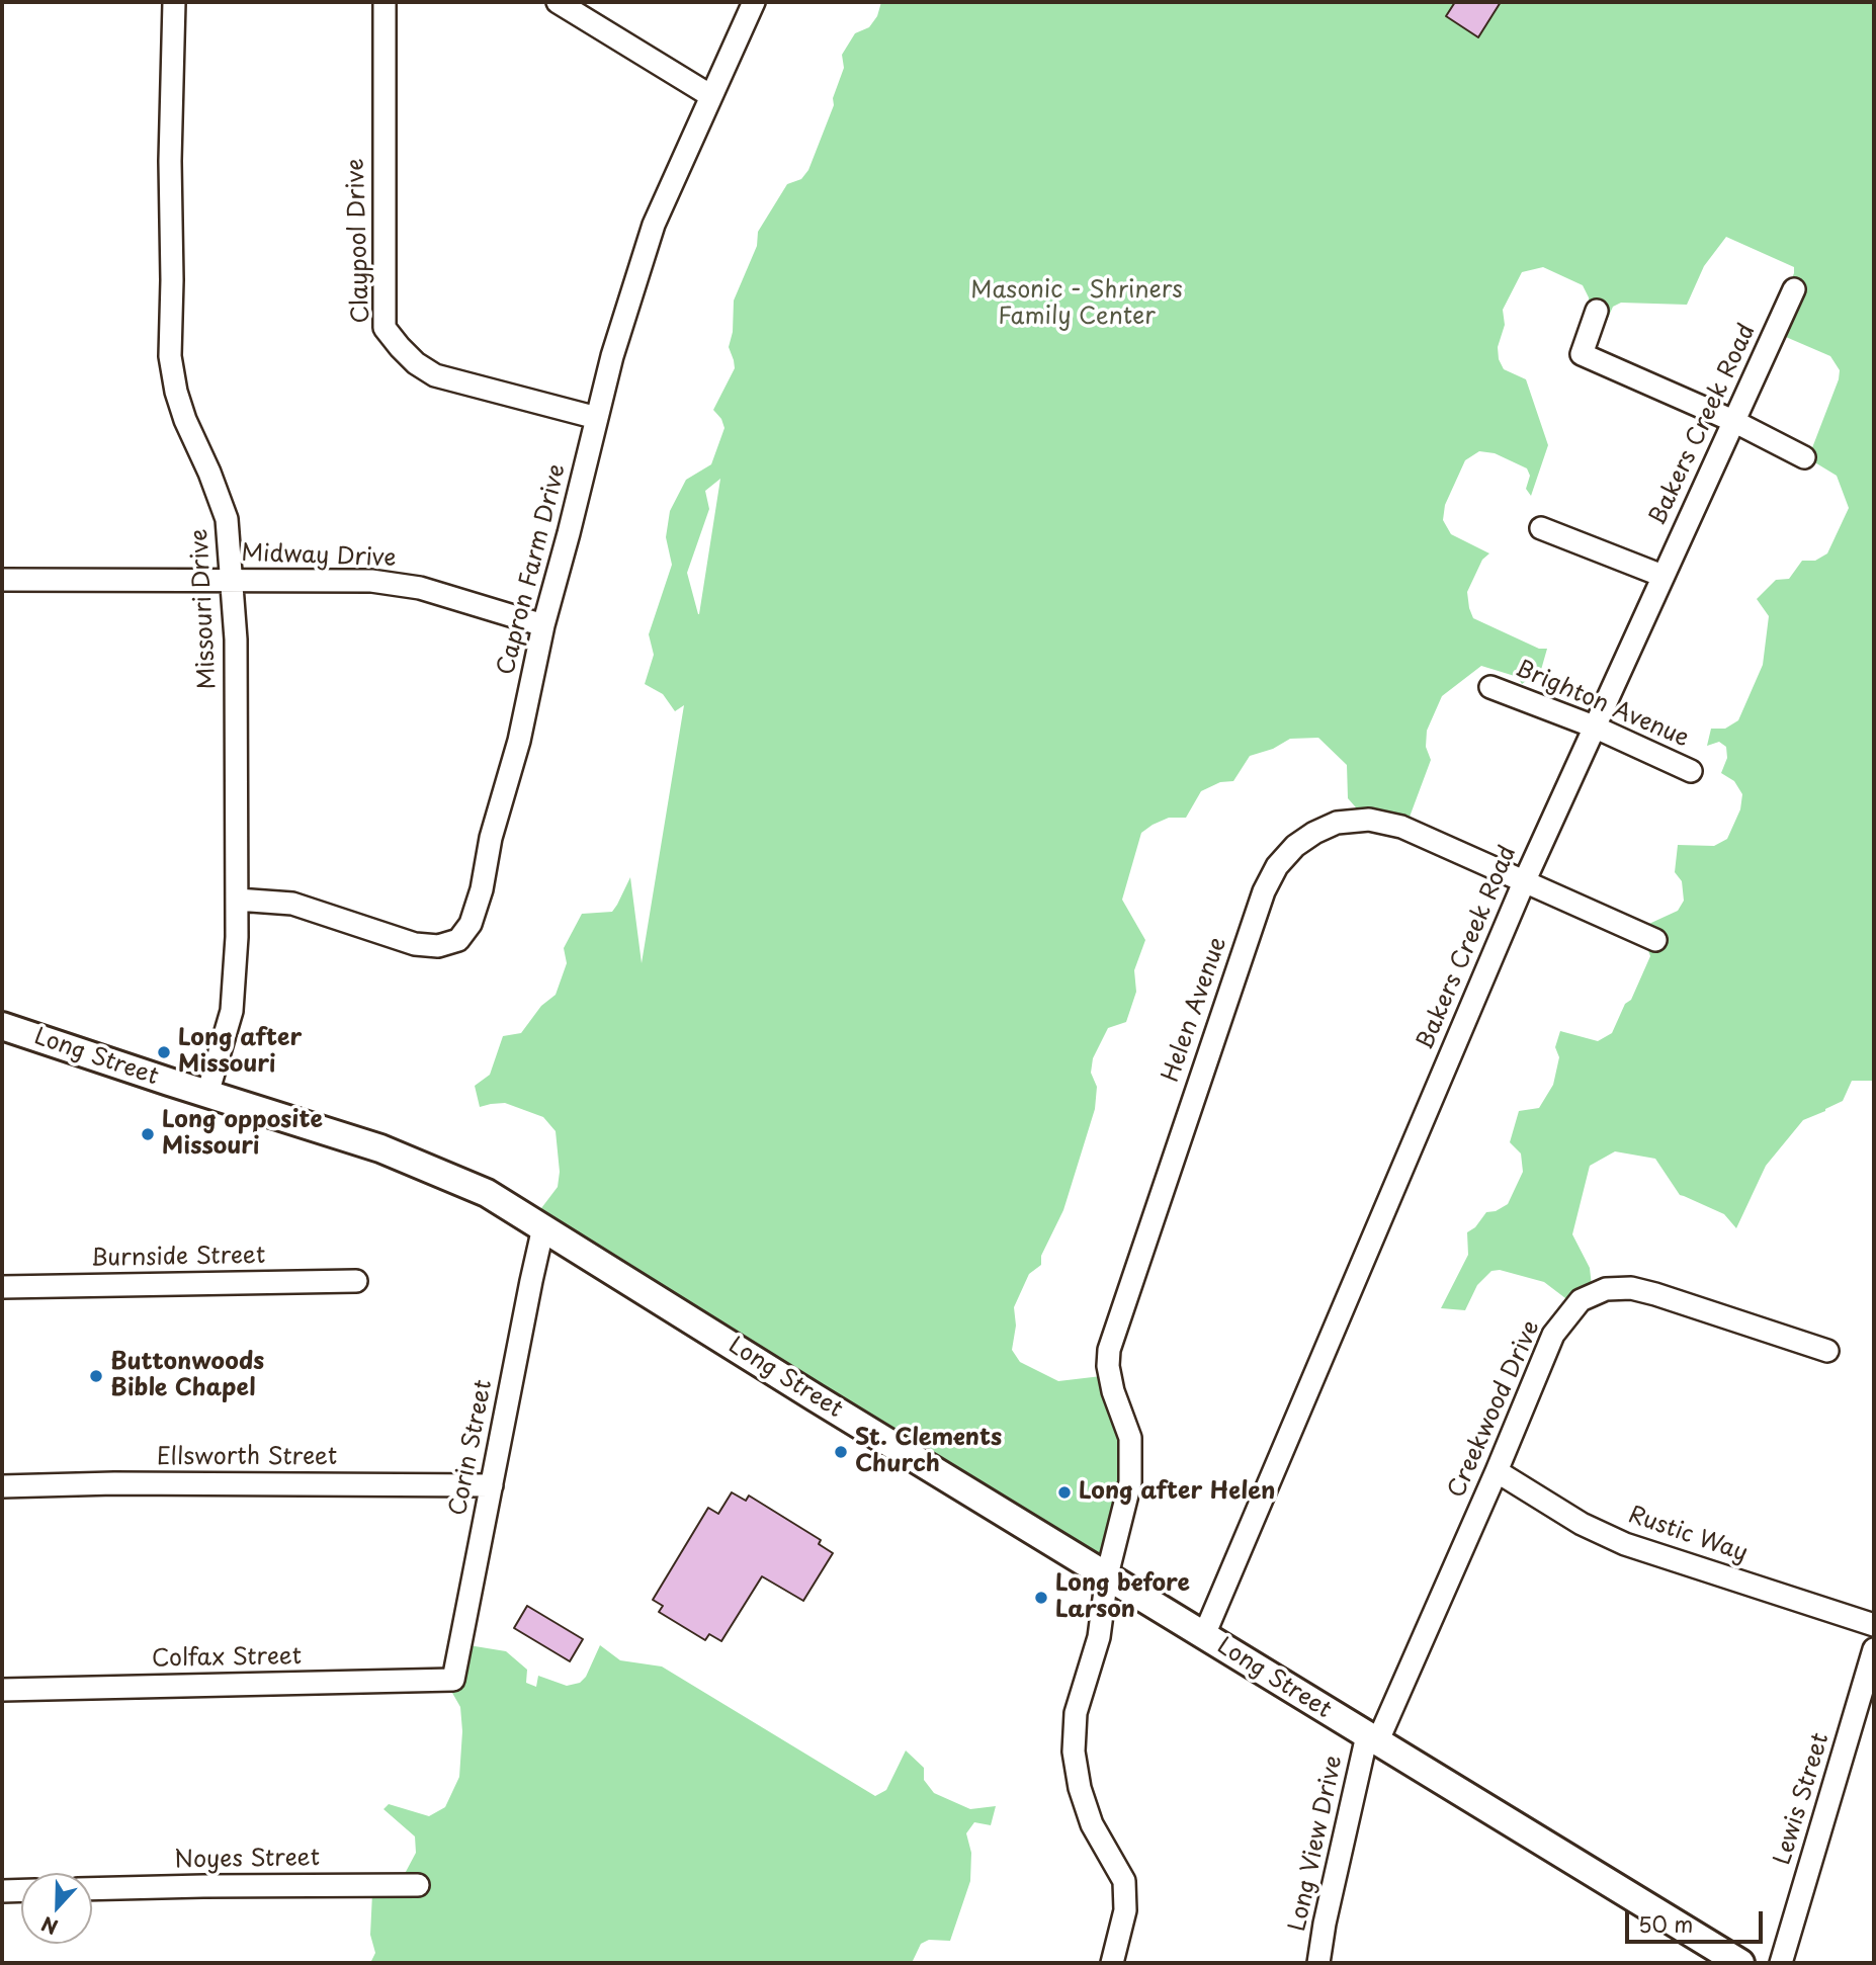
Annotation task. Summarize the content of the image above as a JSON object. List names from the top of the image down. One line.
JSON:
{"streets":{"street":["Claypool Drive","Bakers Creek Road","Midway Drive","Capron Farm Drive","Missouri Drive","Brighton Avenue","Helen Avenue","Long Street","Burnside Street","Creekwood Drive","Corin Street","Ellsworth Street","Rustic Way","Colfax Street","Lewis Street","Long View Drive","Noyes Street"]},"crossings":[["Claypool Drive","Capron Farm Drive"],["Bakers Creek Road","Brighton Avenue"],["Bakers Creek Road","Helen Avenue"],["Bakers Creek Road","Long Street"],["Midway Drive","Capron Farm Drive"],["Midway Drive","Missouri Drive"],["Capron Farm Drive","Missouri Drive"],["Missouri Drive","Long Street"],["Helen Avenue","Long Street"],["Long Street","Creekwood Drive"],["Long Street","Corin Street"],["Long Street","Long View Drive"],["Creekwood Drive","Rustic Way"],["Creekwood Drive","Long View Drive"],["Corin Street","Ellsworth Street"],["Corin Street","Colfax Street"]],"parks":["Masonic - Shriners Family Center"],"places":["Long after Missouri","Long opposite Missouri","Buttonwoods Bible Chapel","St. Clements Church","Long after Helen","Long before Larson"],"scale_bar":"50 m","north":"bottom"}
